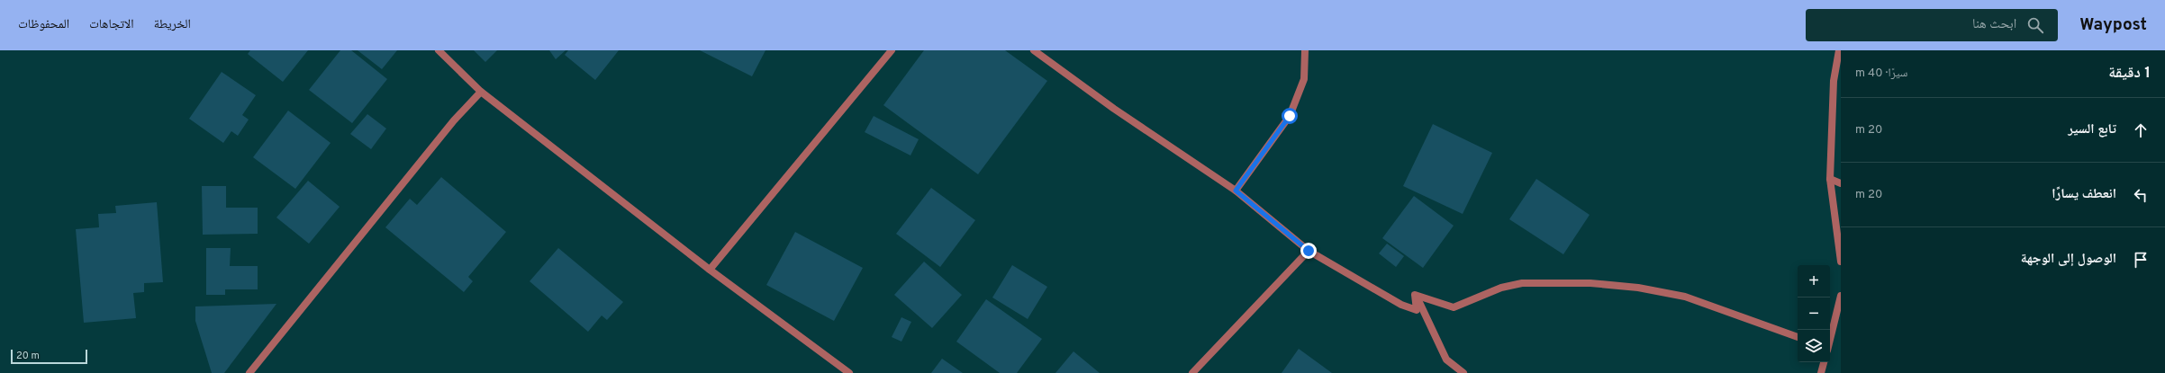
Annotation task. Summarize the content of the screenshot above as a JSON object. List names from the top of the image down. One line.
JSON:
{"scale_bar":"20 m","page":{"header":"Waypost","search":"ابحث هنا","nav":["الخريطة","الاتجاهات","المحفوظات"],"heading":["1 دقيقة","سيرًا · 40 m"],"list":[["تابع السير","20 m"],["انعطف يسارًا","20 m"],"الوصول إلى الوجهة"],"map_buttons":["+","−"],"scale":"20 m"}}
